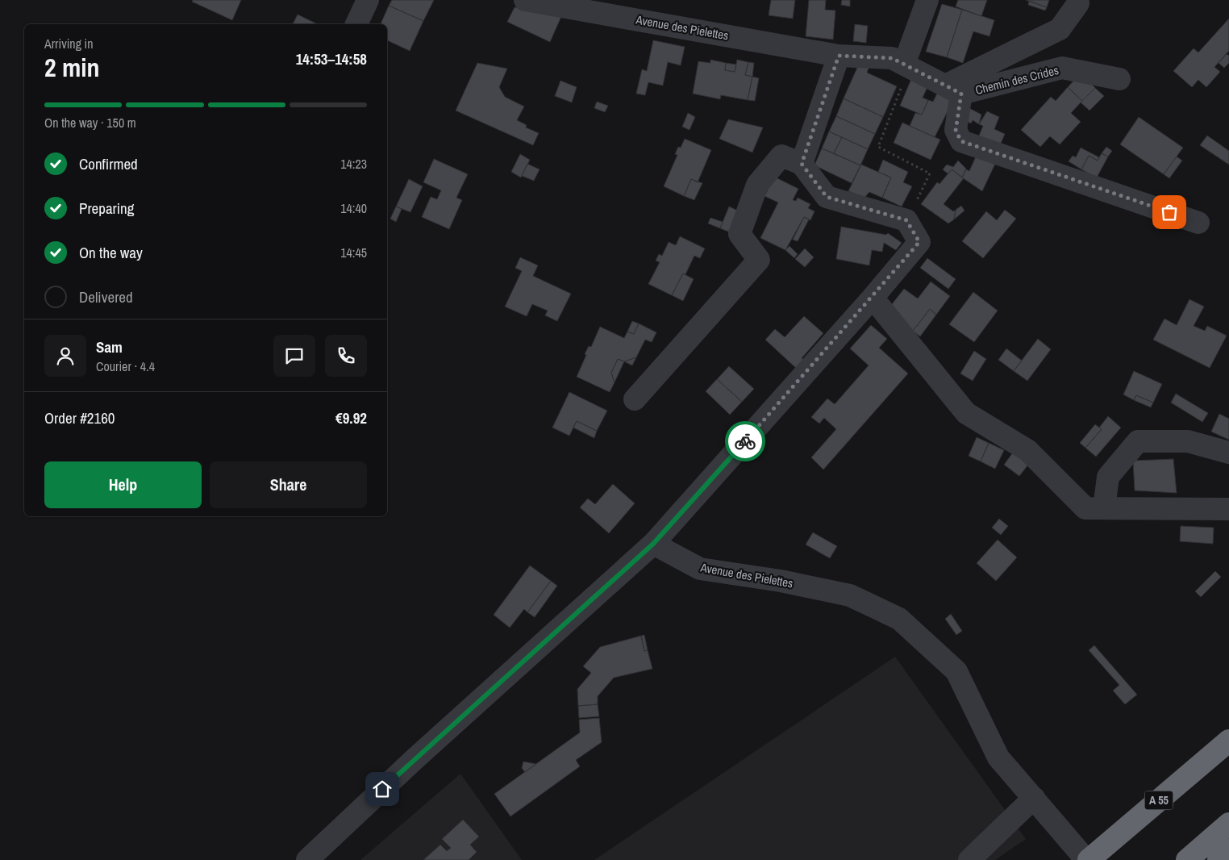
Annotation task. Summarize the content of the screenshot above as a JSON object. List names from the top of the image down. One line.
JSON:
{"streets":{"highway":["A 55"],"street":["Avenue des Pielettes","Chemin des Crides"]},"crossings":[["Avenue des Pielettes","Chemin des Crides"],["Avenue des Pielettes","A 55"]],"page":{"heading":["2 min","Arriving in","14:53–14:58"],"panel":["Sam","Courier · 4.4","Order #2160","€9.92"],"bar":"On the way · 150 m","list":[["Confirmed","14:23"],["Preparing","14:40"],["On the way","14:45"],"Delivered"],"buttons":["Help","Share"]}}
